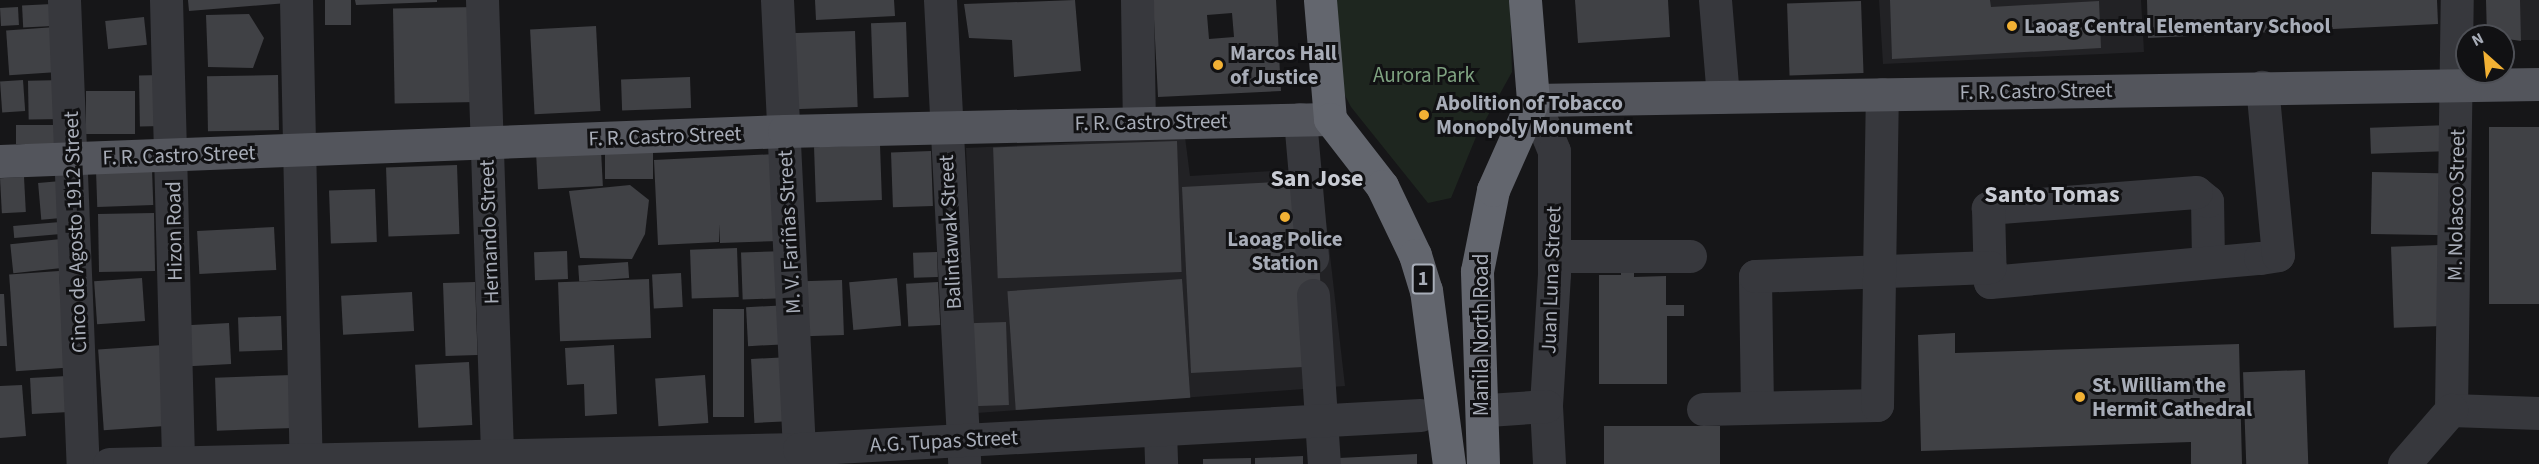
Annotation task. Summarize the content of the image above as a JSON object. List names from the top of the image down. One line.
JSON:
{"streets":{"highway":["1","Manila North Road"],"main road":["F. R. Castro Street"],"street":["M. Nolasco Street","Hizon Road","Cinco de Agosto 1912 Street","Hernando Street","M. V. Fariñas Street","Balintawak Street","Juan Luna Street","A.G. Tupas Street"]},"crossings":[["F. R. Castro Street","Hizon Road"],["F. R. Castro Street","Cinco de Agosto 1912 Street"],["F. R. Castro Street","Hernando Street"],["F. R. Castro Street","M. V. Fariñas Street"],["F. R. Castro Street","Balintawak Street"],["F. R. Castro Street","Juan Luna Street"],["F. R. Castro Street","Manila North Road"],["Hizon Road","A.G. Tupas Street"],["Hernando Street","A.G. Tupas Street"],["M. V. Fariñas Street","A.G. Tupas Street"],["Balintawak Street","A.G. Tupas Street"],["Juan Luna Street","Manila North Road"]],"districts":["San Jose","Santo Tomas"],"parks":["Aurora Park"],"places":["Laoag Central Elementary School","Marcos Hall of Justice","Abolition of Tobacco Monopoly Monument","Laoag Police Station","St. William the Hermit Cathedral"],"north":"top left"}
